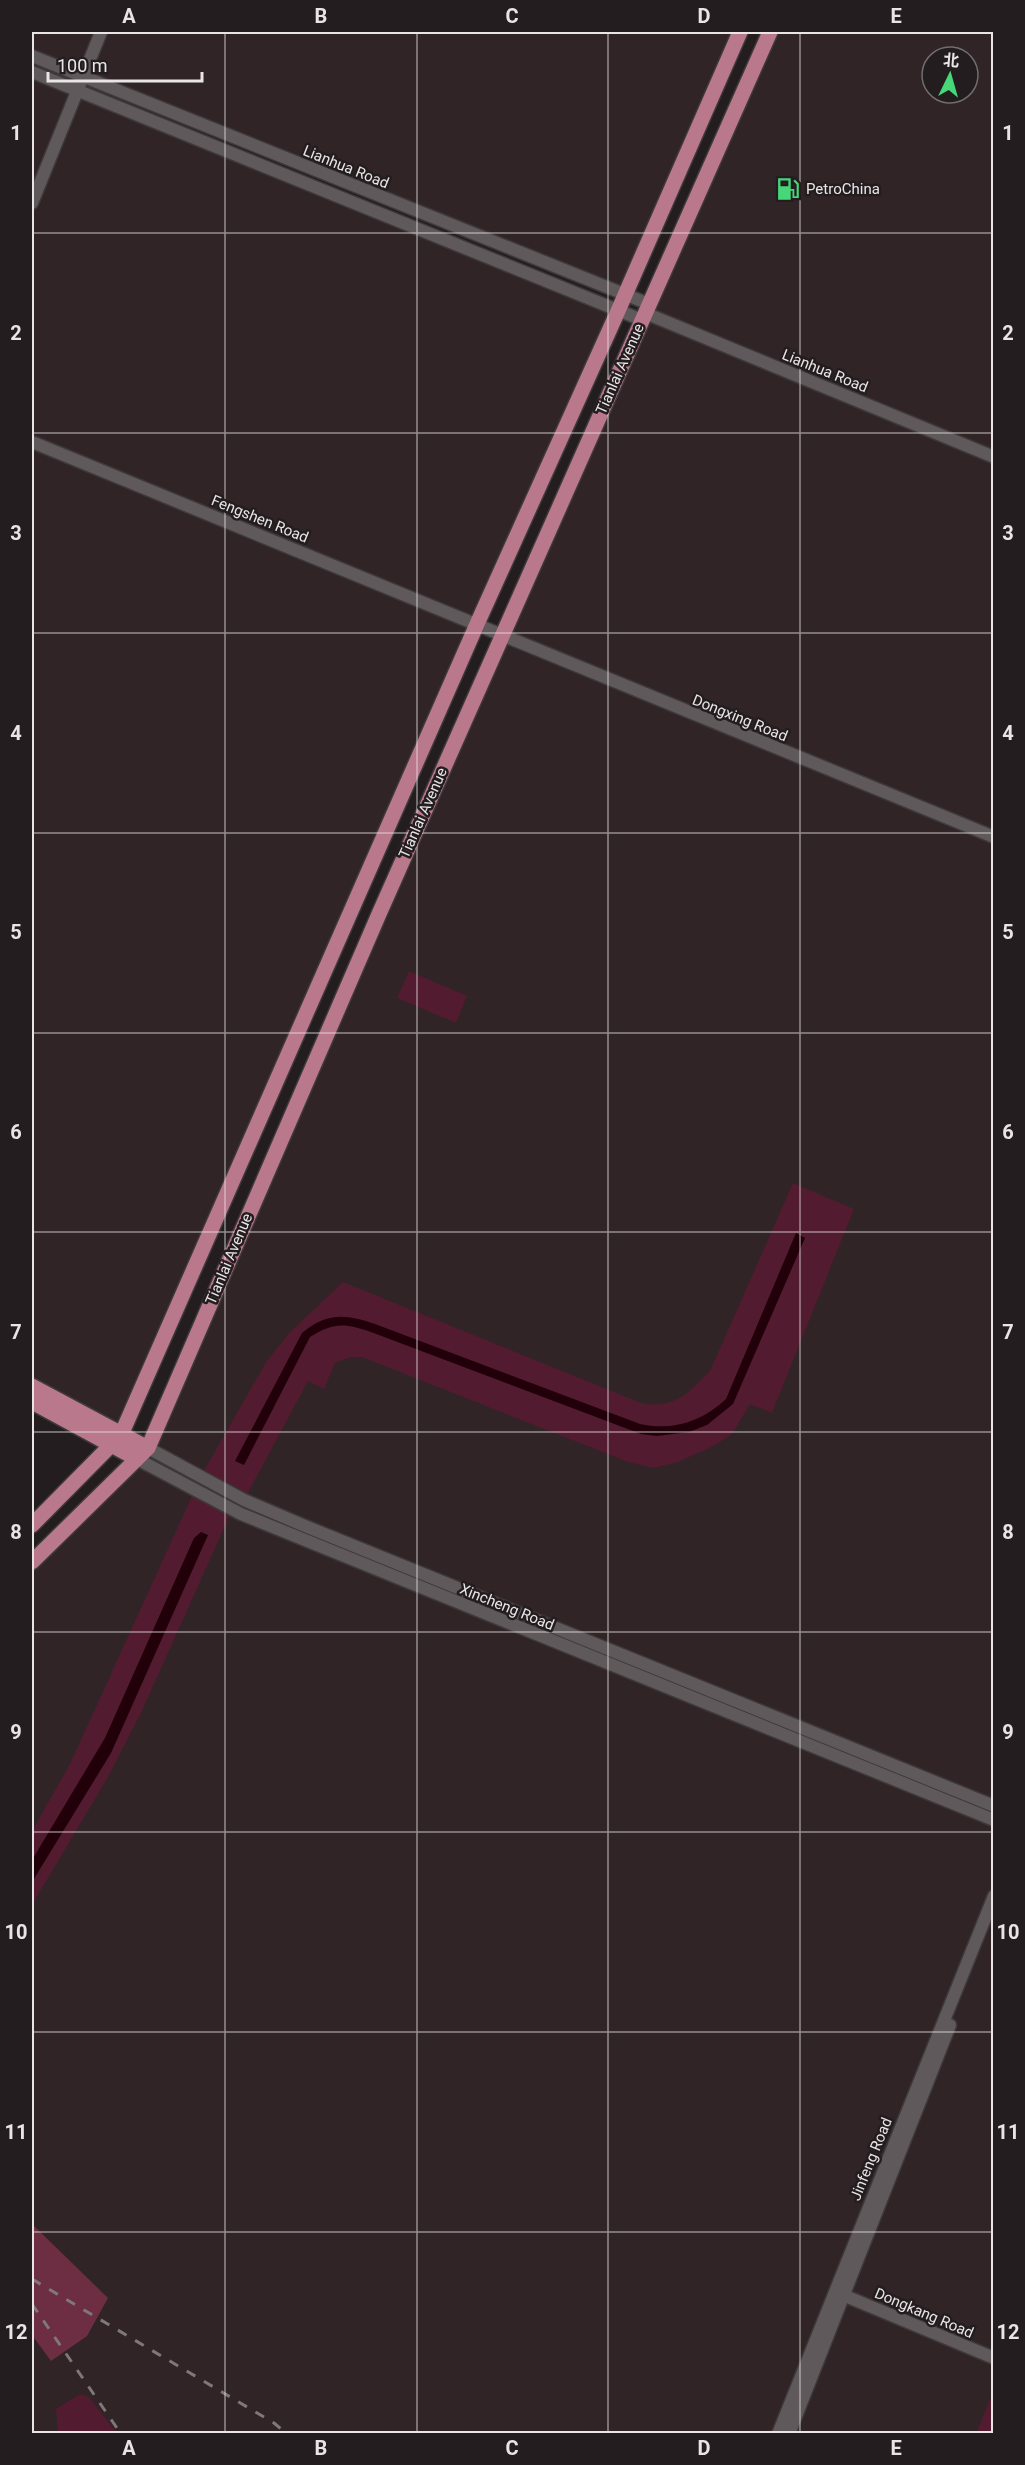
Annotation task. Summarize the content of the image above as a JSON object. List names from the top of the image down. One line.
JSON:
{"streets":{"main road":["Tianlai Avenue","Xincheng Road"],"street":["Lianhua Road","Fengshen Road","Dongxing Road","Jinfeng Road","Dongkang Road"]},"crossings":[["Lianhua Road","Tianlai Avenue"],["Tianlai Avenue","Fengshen Road"],["Tianlai Avenue","Dongxing Road"],["Tianlai Avenue","Xincheng Road"],["Fengshen Road","Dongxing Road"],["Jinfeng Road","Dongkang Road"]],"places":{"fuel station":["PetroChina"]},"scale_bar":"100 m","north":"top","grid":{"columns":["A","B","C","D","E"],"rows":["1","2","3","4","5","6","7","8","9","10","11","12"]}}
